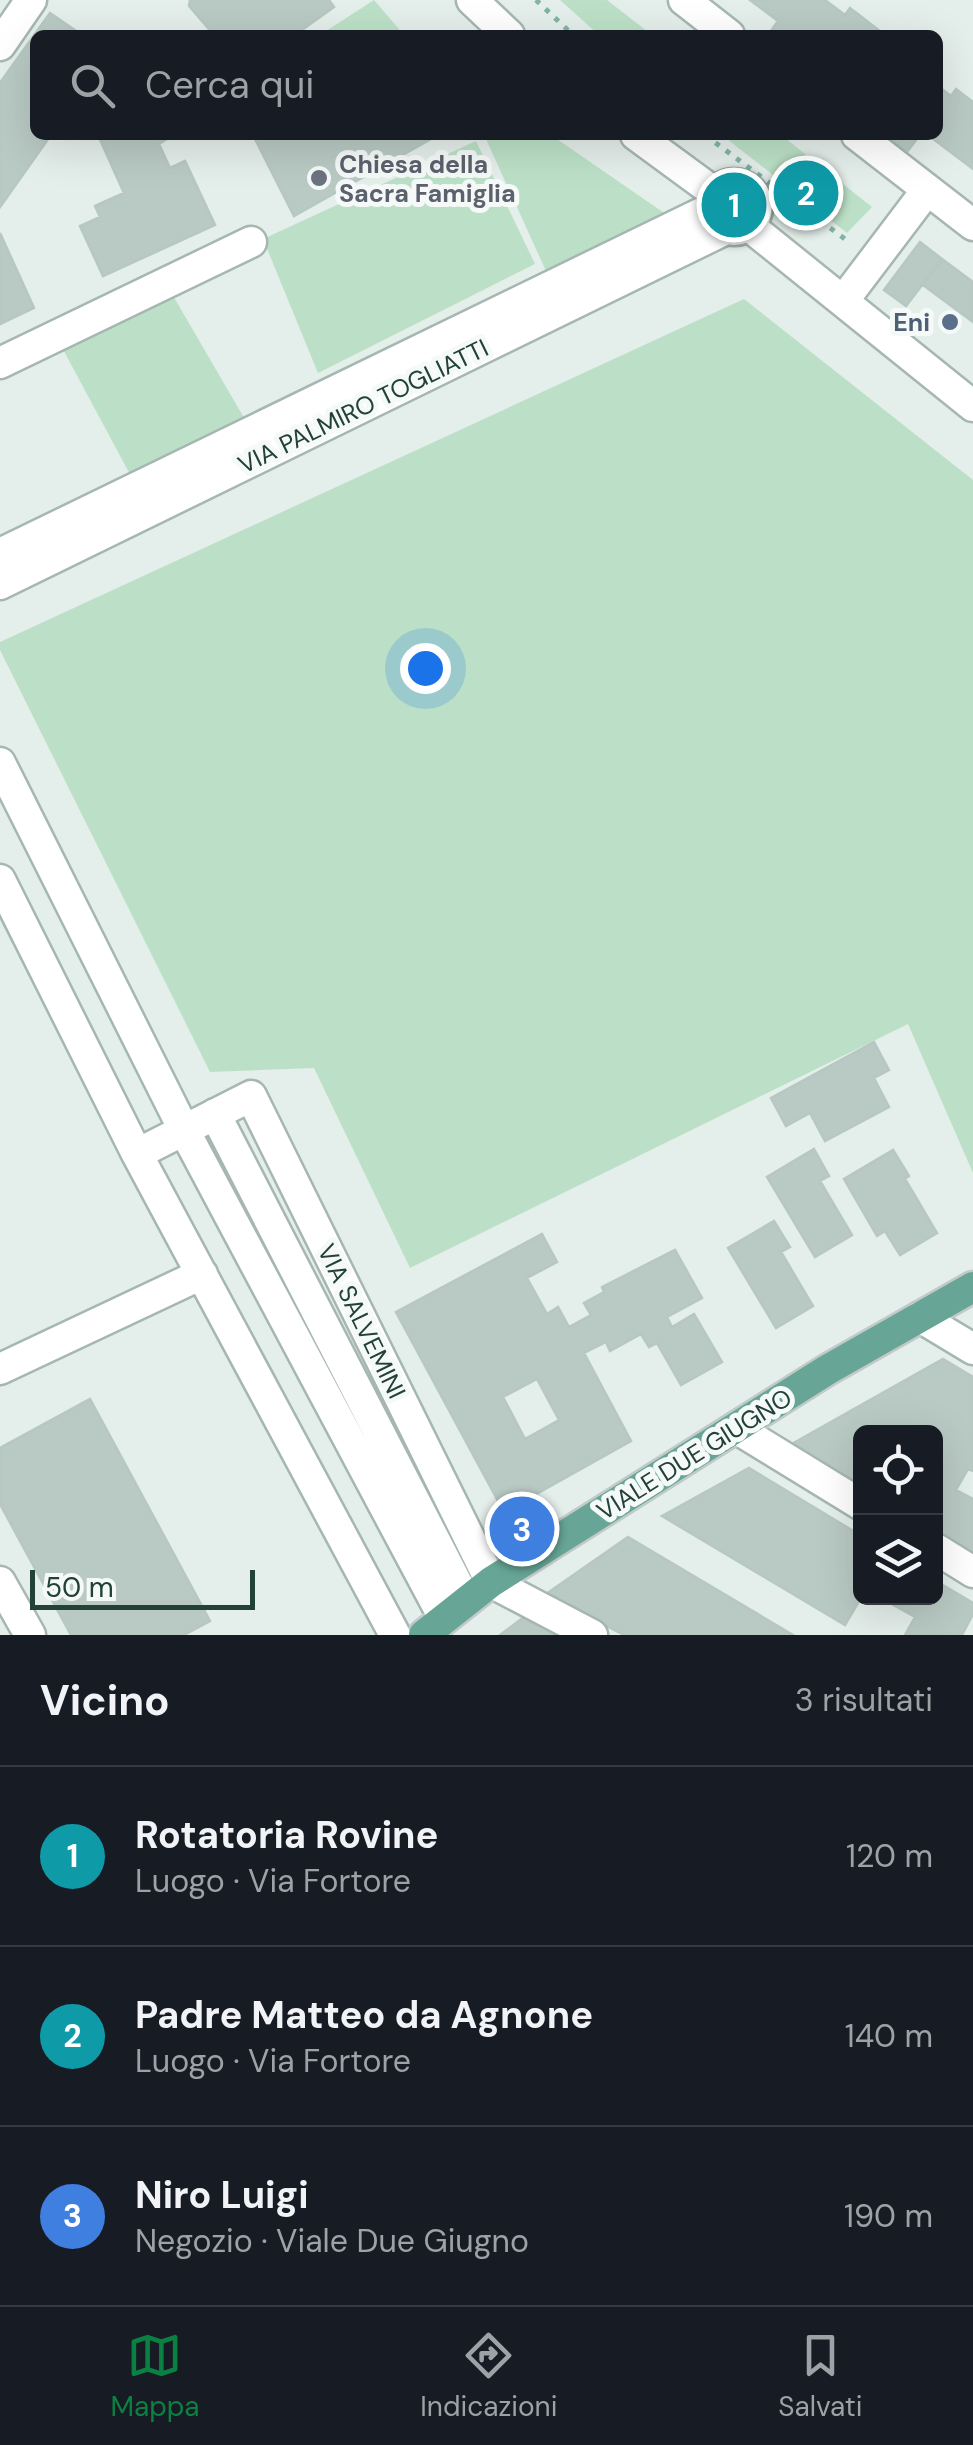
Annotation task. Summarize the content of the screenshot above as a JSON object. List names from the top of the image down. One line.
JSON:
{"streets":{"main road":["VIALE DUE GIUGNO"],"street":["VIA PALMIRO TOGLIATTI","VIA SALVEMINI"]},"crossings":[["VIA SALVEMINI","VIALE DUE GIUGNO"]],"places":["Chiesa della Sacra Famiglia","Eni"],"scale_bar":"50 m","page":{"search":"Cerca qui","pins":["2","1","3"],"scale":"50 m","heading":["Vicino","3 risultati"],"list":[{"mark":"1","name":"Rotatoria Rovine","note":"Luogo · Via Fortore","value":"120 m"},{"mark":"2","name":"Padre Matteo da Agnone","note":"Luogo · Via Fortore","value":"140 m"},{"mark":"3","name":"Niro Luigi","note":"Negozio · Viale Due Giugno","value":"190 m"}],"nav":["Mappa","Indicazioni","Salvati"]}}
